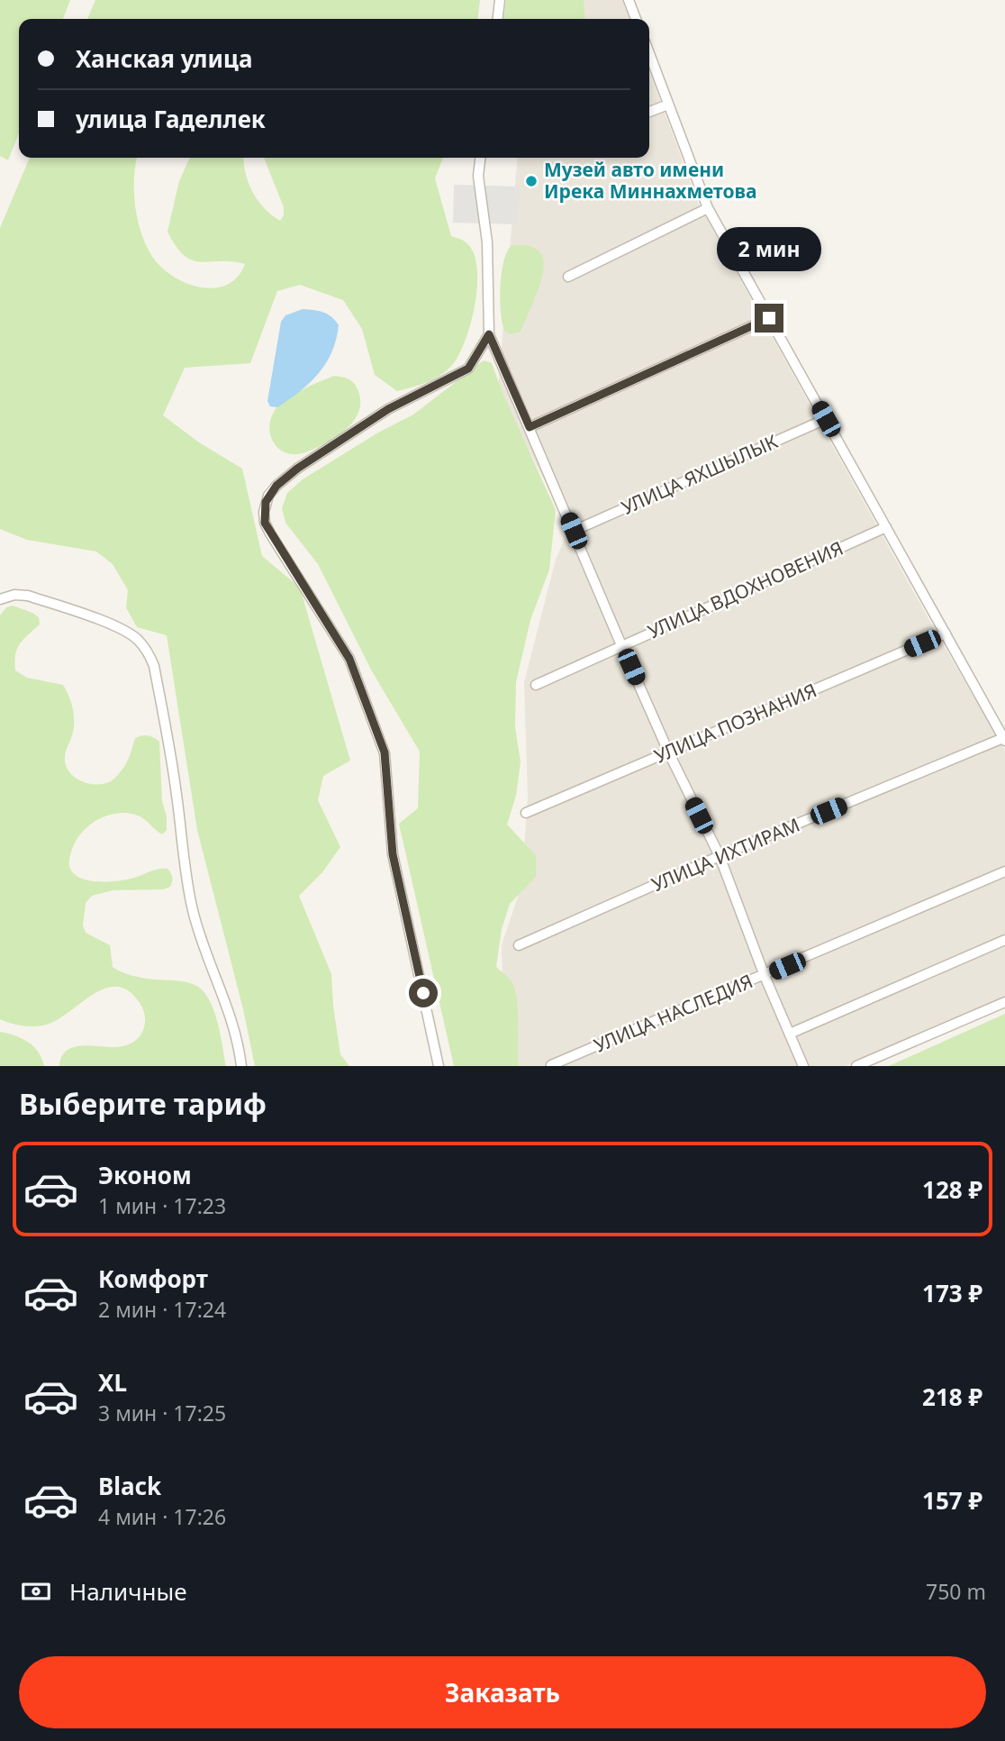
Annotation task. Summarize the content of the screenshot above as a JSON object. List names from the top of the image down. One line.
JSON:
{"streets":{"street":["УЛИЦА ЯХШЫЛЫК","УЛИЦА ВДОХНОВЕНИЯ","УЛИЦА ПОЗНАНИЯ","УЛИЦА ИХТИРАМ","УЛИЦА НАСЛЕДИЯ"]},"places":["Музей авто имени Ирека Миннахметова"],"page":{"banner":["Ханская улица","улица Гаделлек"],"bubble":"2 мин","heading":"Выберите тариф","list":[{"name":"Эконом","note":"1 мин · 17:23","value":"128 ₽"},{"name":"Комфорт","note":"2 мин · 17:24","value":"173 ₽"},{"name":"XL","note":"3 мин · 17:25","value":"218 ₽"},{"name":"Black","note":"4 мин · 17:26","value":"157 ₽"}],"pay":["Наличные","750 m"],"buttons":"Заказать"}}
